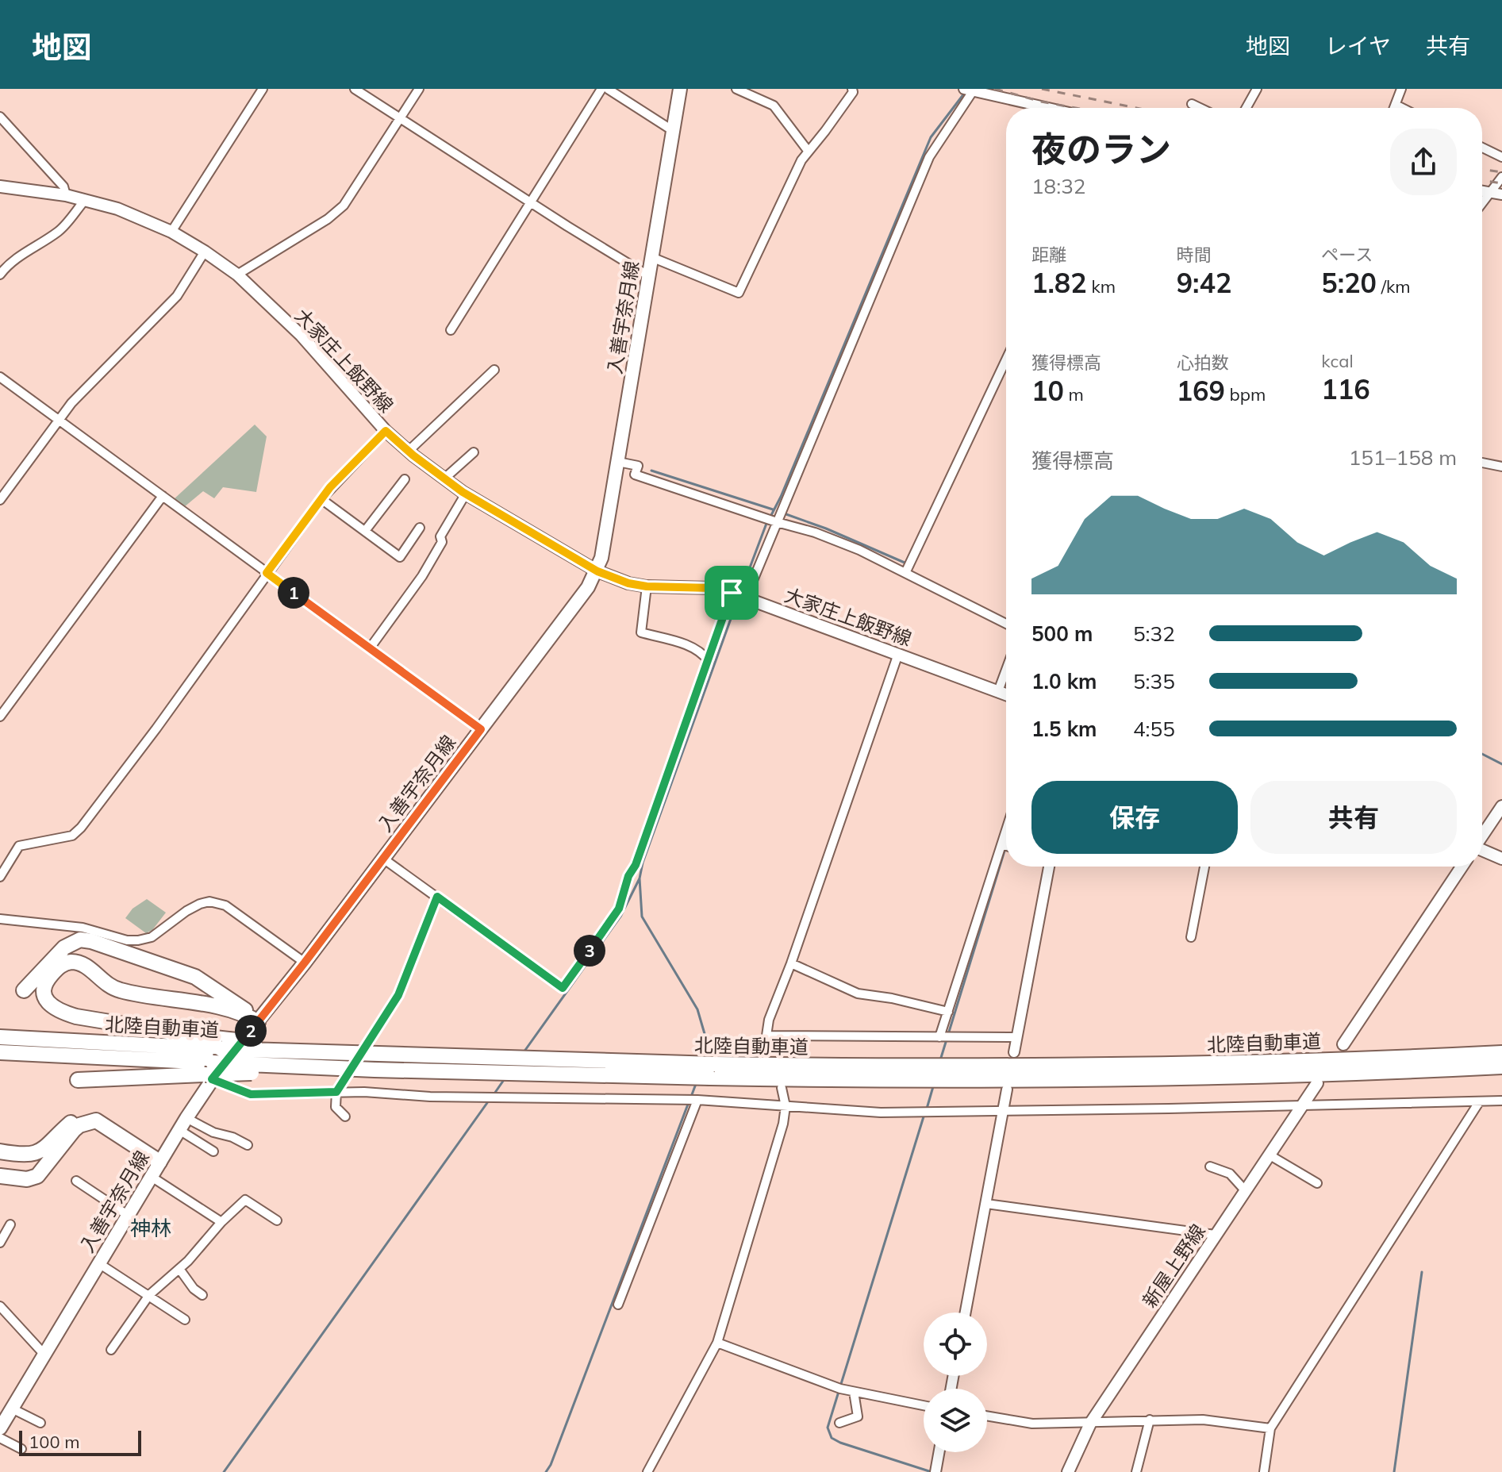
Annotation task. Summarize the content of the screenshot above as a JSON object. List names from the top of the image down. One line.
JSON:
{"streets":{"highway":["北陸自動車道"],"main road":["入善宇奈月線","大家庄上飯野線","新屋上野線"]},"crossings":[["入善宇奈月線","大家庄上飯野線"],["入善宇奈月線","北陸自動車道"]],"districts":["神林"],"scale_bar":"100 m","page":{"header":"地図","nav":["地図","レイヤ","共有"],"heading":["夜のラン","18:32"],"stats":[["距離","1.82 km"],["時間","9:42"],["ペース","5:20 /km"],["獲得標高","10 m"],["心拍数","169 bpm"],["kcal","116"]],"chart":["獲得標高","151–158 m"],"pins":["1","3","2"],"list":[{"name":"500 m","note":"5:32"},{"name":"1.0 km","note":"5:35"},{"name":"1.5 km","note":"4:55"}],"buttons":["保存","共有"],"scale":"100 m"}}
